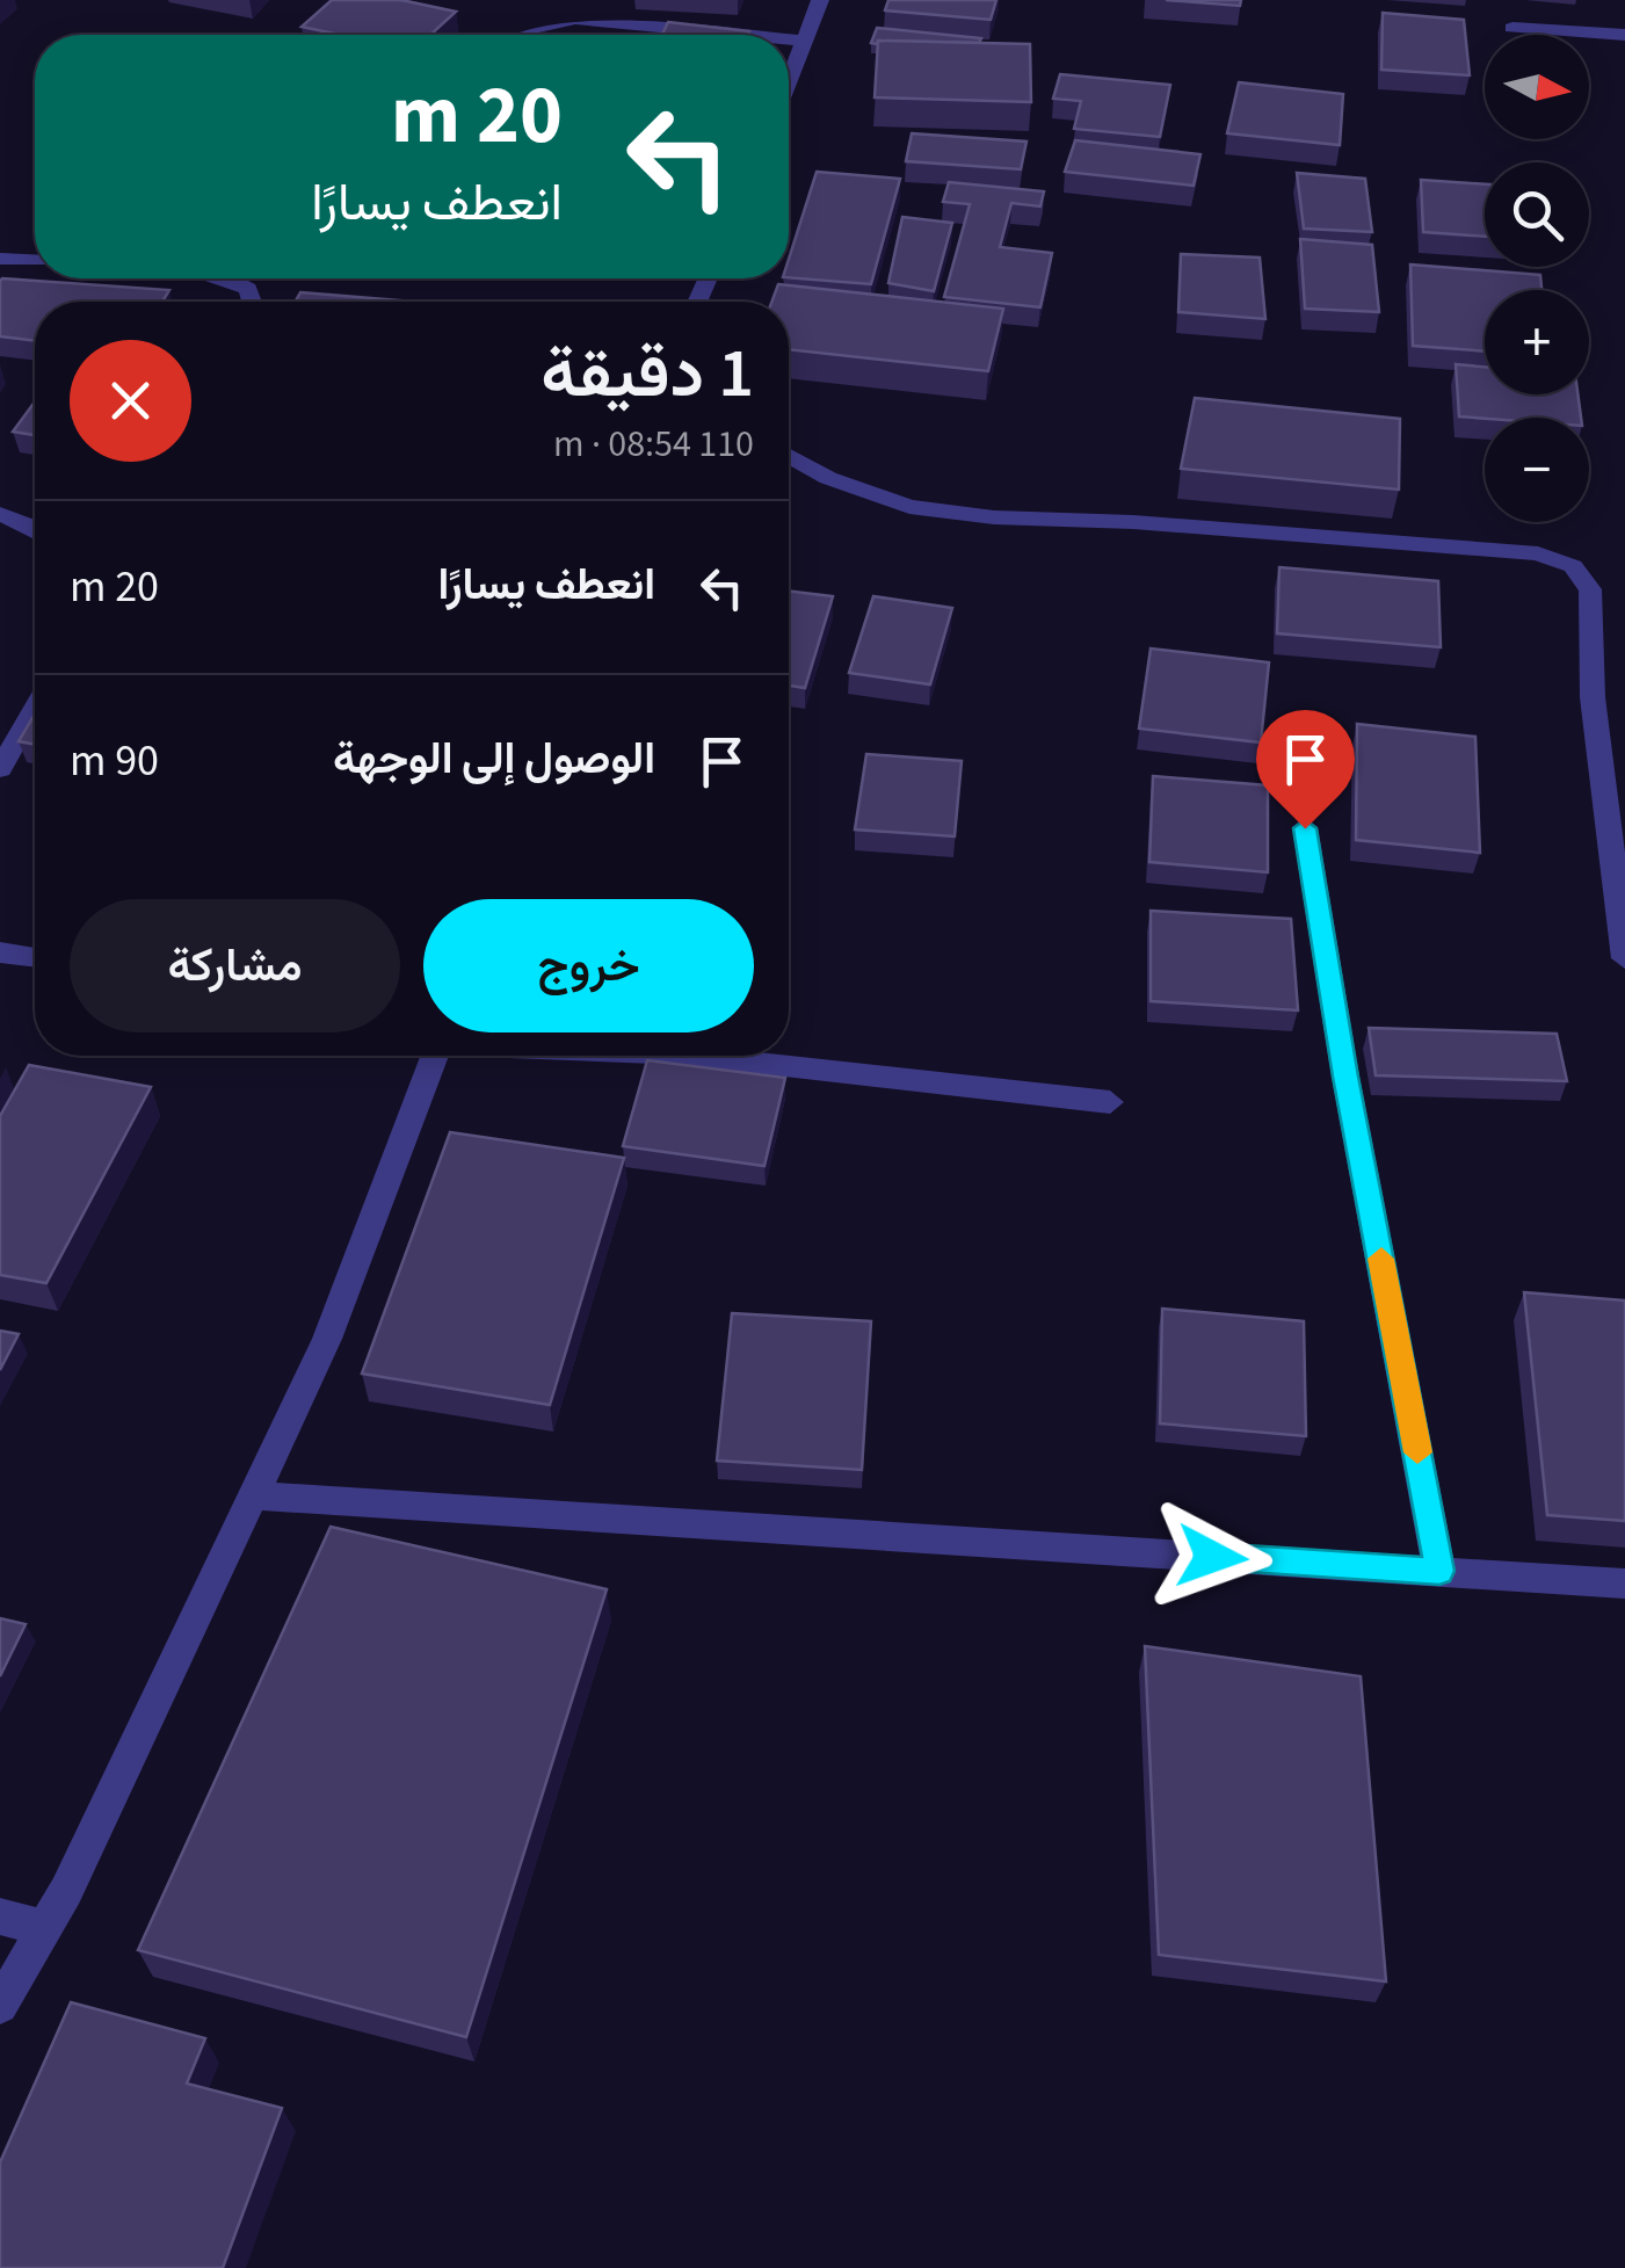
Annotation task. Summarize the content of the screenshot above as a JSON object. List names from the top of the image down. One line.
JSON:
{"north":"right","page":{"map_buttons":["+","−"],"turn":["20 m","انعطف يسارًا"],"heading":["1 دقيقة","110 m · 08:54"],"list":[{"name":"انعطف يسارًا","value":"20 m"},{"name":"الوصول إلى الوجهة","value":"90 m"}],"buttons":["خروج","مشاركة"]}}
